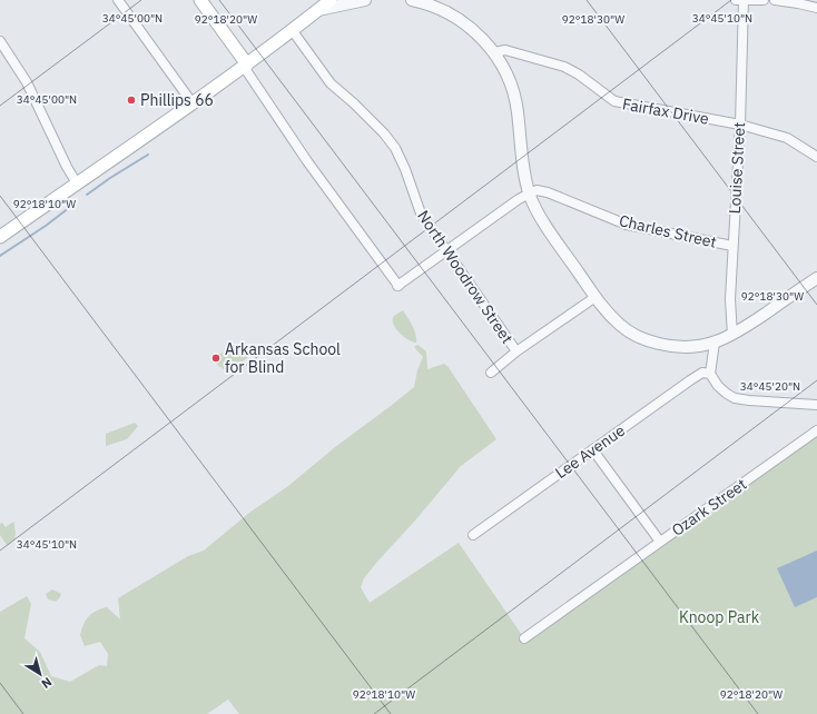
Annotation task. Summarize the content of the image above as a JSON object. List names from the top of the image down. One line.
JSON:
{"streets":{"street":["Fairfax Drive","Louise Street","Charles Street","North Woodrow Street","Lee Avenue","Ozark Street"]},"crossings":[["Fairfax Drive","Louise Street"],["Louise Street","Charles Street"]],"parks":["Knoop Park"],"places":["Phillips 66","Arkansas School for Blind"],"north":"bottom right","coordinates":["34°45'10\"N","34°45'00\"N","92°18'20\"W","92°18'30\"W","92°18'10\"W","34°45'20\"N"]}
